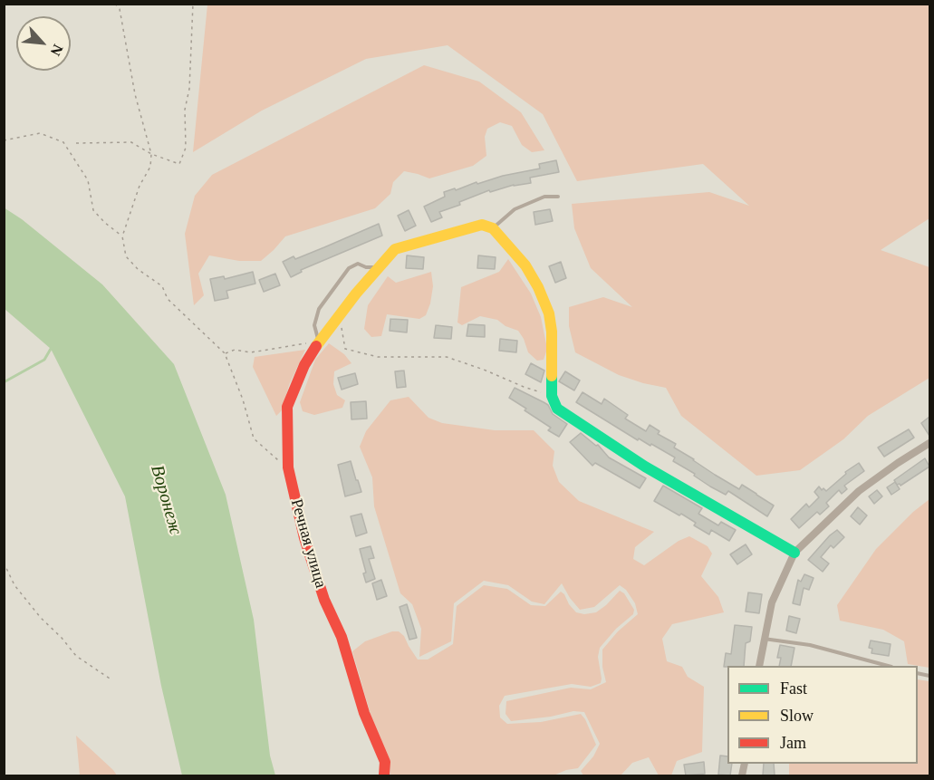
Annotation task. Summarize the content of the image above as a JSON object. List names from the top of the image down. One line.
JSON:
{"streets":{"street":["Речная улица"]},"water":["Воронеж"],"legend":["Fast","Slow","Jam"],"north":"bottom right"}
